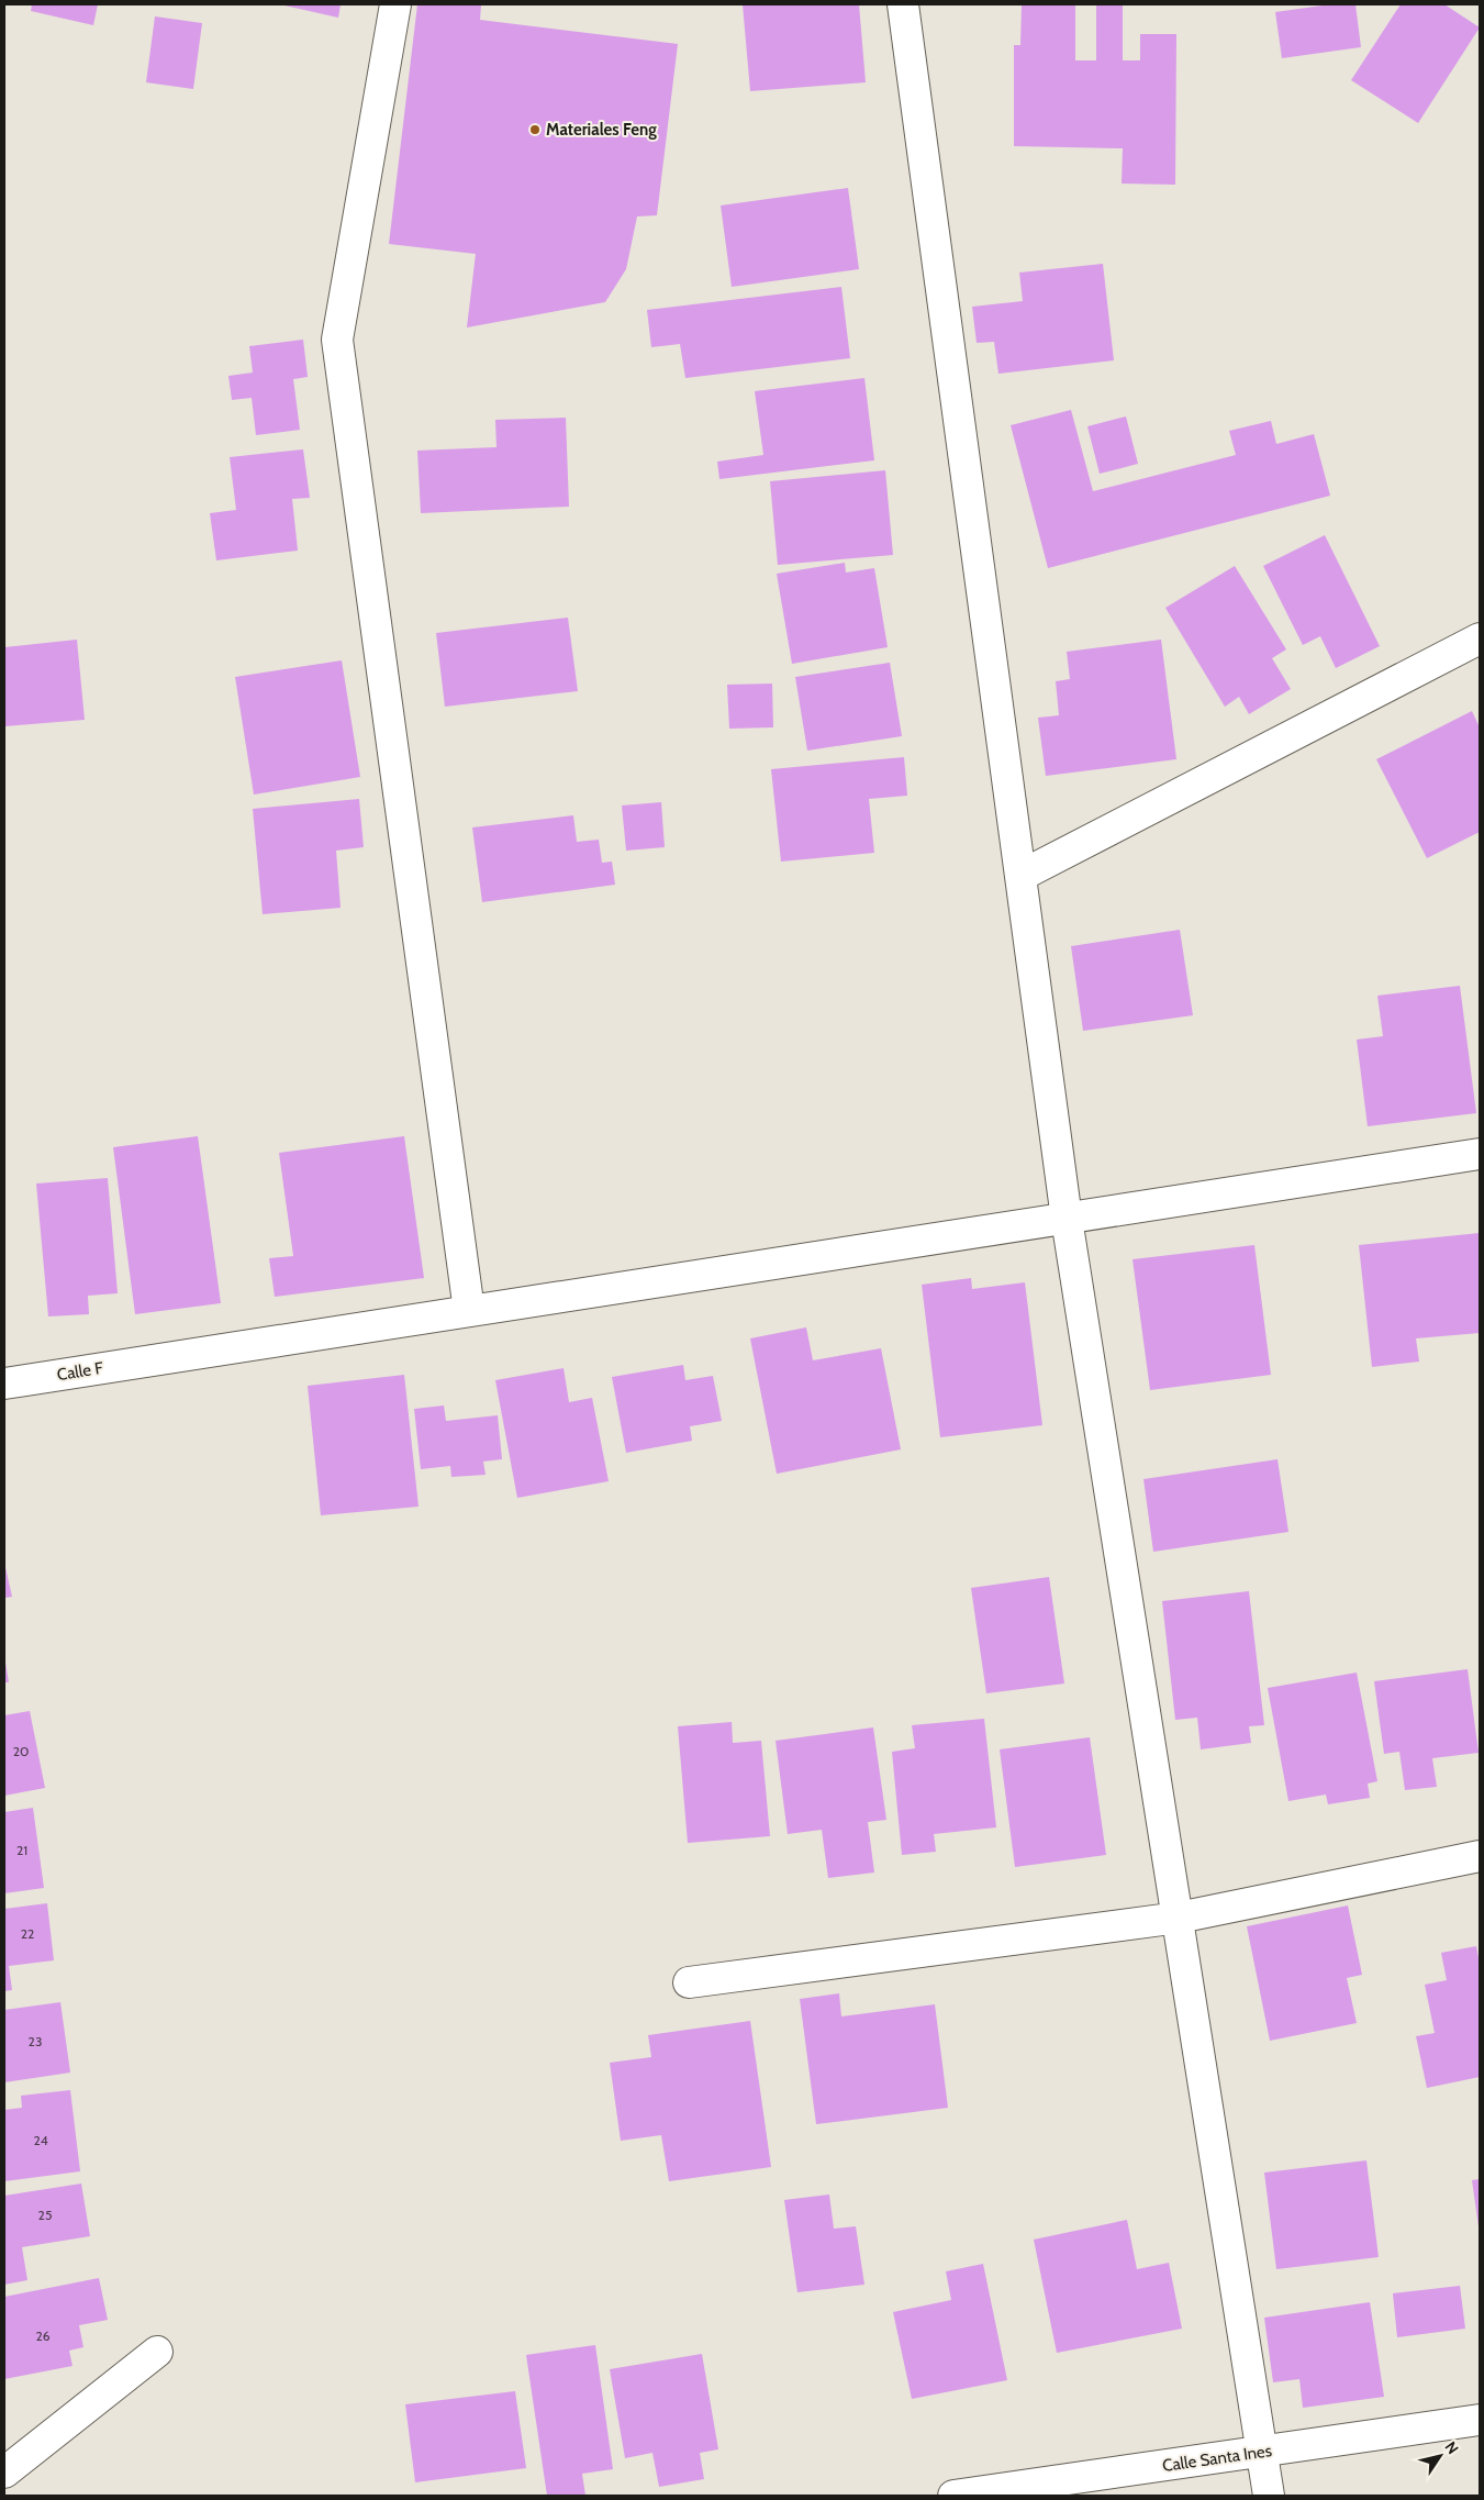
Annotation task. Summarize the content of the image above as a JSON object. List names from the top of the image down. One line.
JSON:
{"streets":{"street":["Calle F","Calle Santa Ines"]},"places":["Materiales Feng"],"house_numbers":["20","21","22","23","24","25","26"],"north":"top right"}
